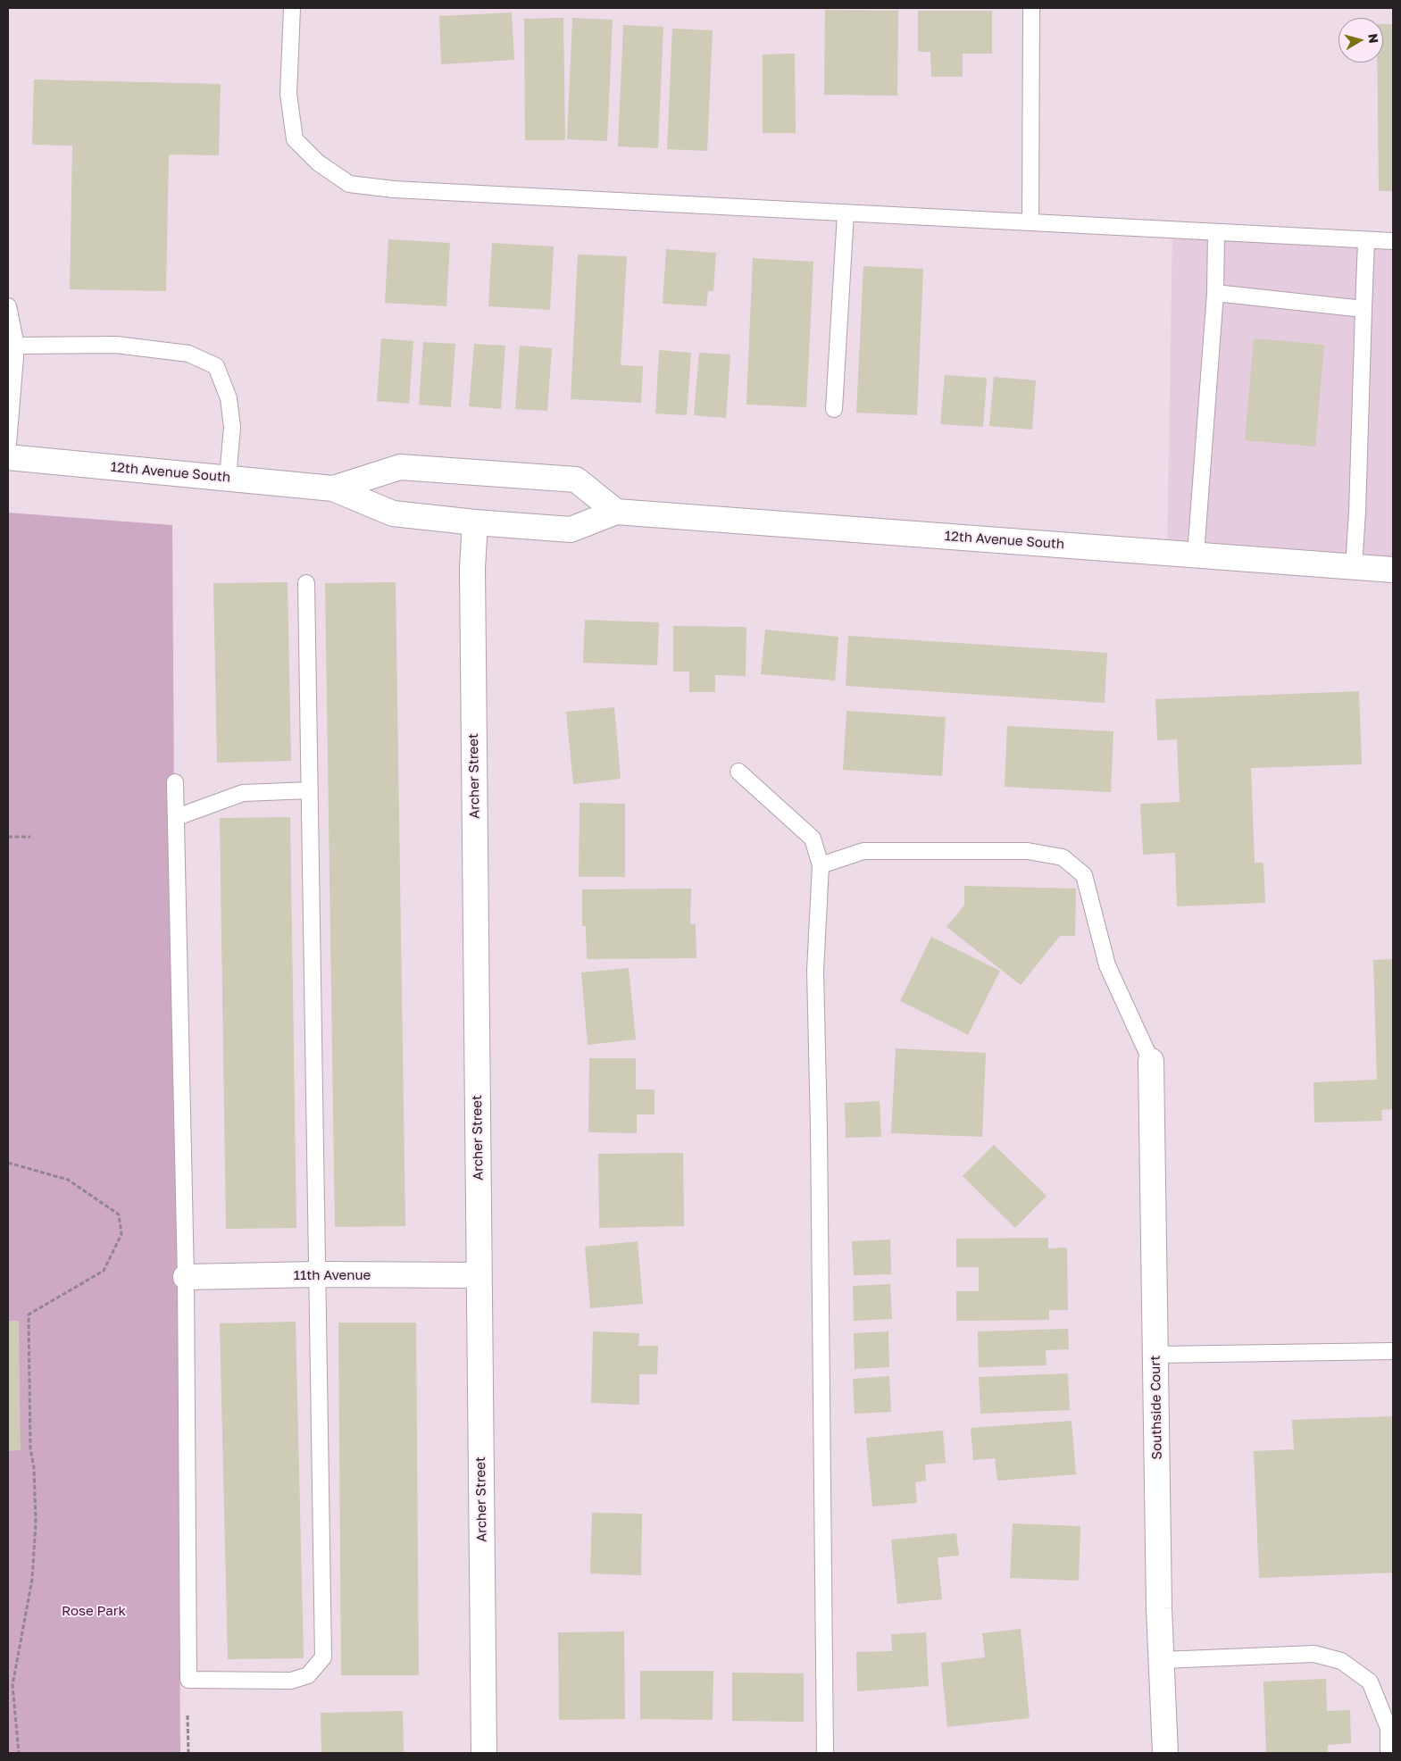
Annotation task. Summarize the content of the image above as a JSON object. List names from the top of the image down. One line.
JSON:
{"streets":{"street":["12th Avenue South","Archer Street","11th Avenue","Southside Court"]},"crossings":[["12th Avenue South","Archer Street"],["Archer Street","11th Avenue"]],"parks":["Rose Park"],"north":"right"}
